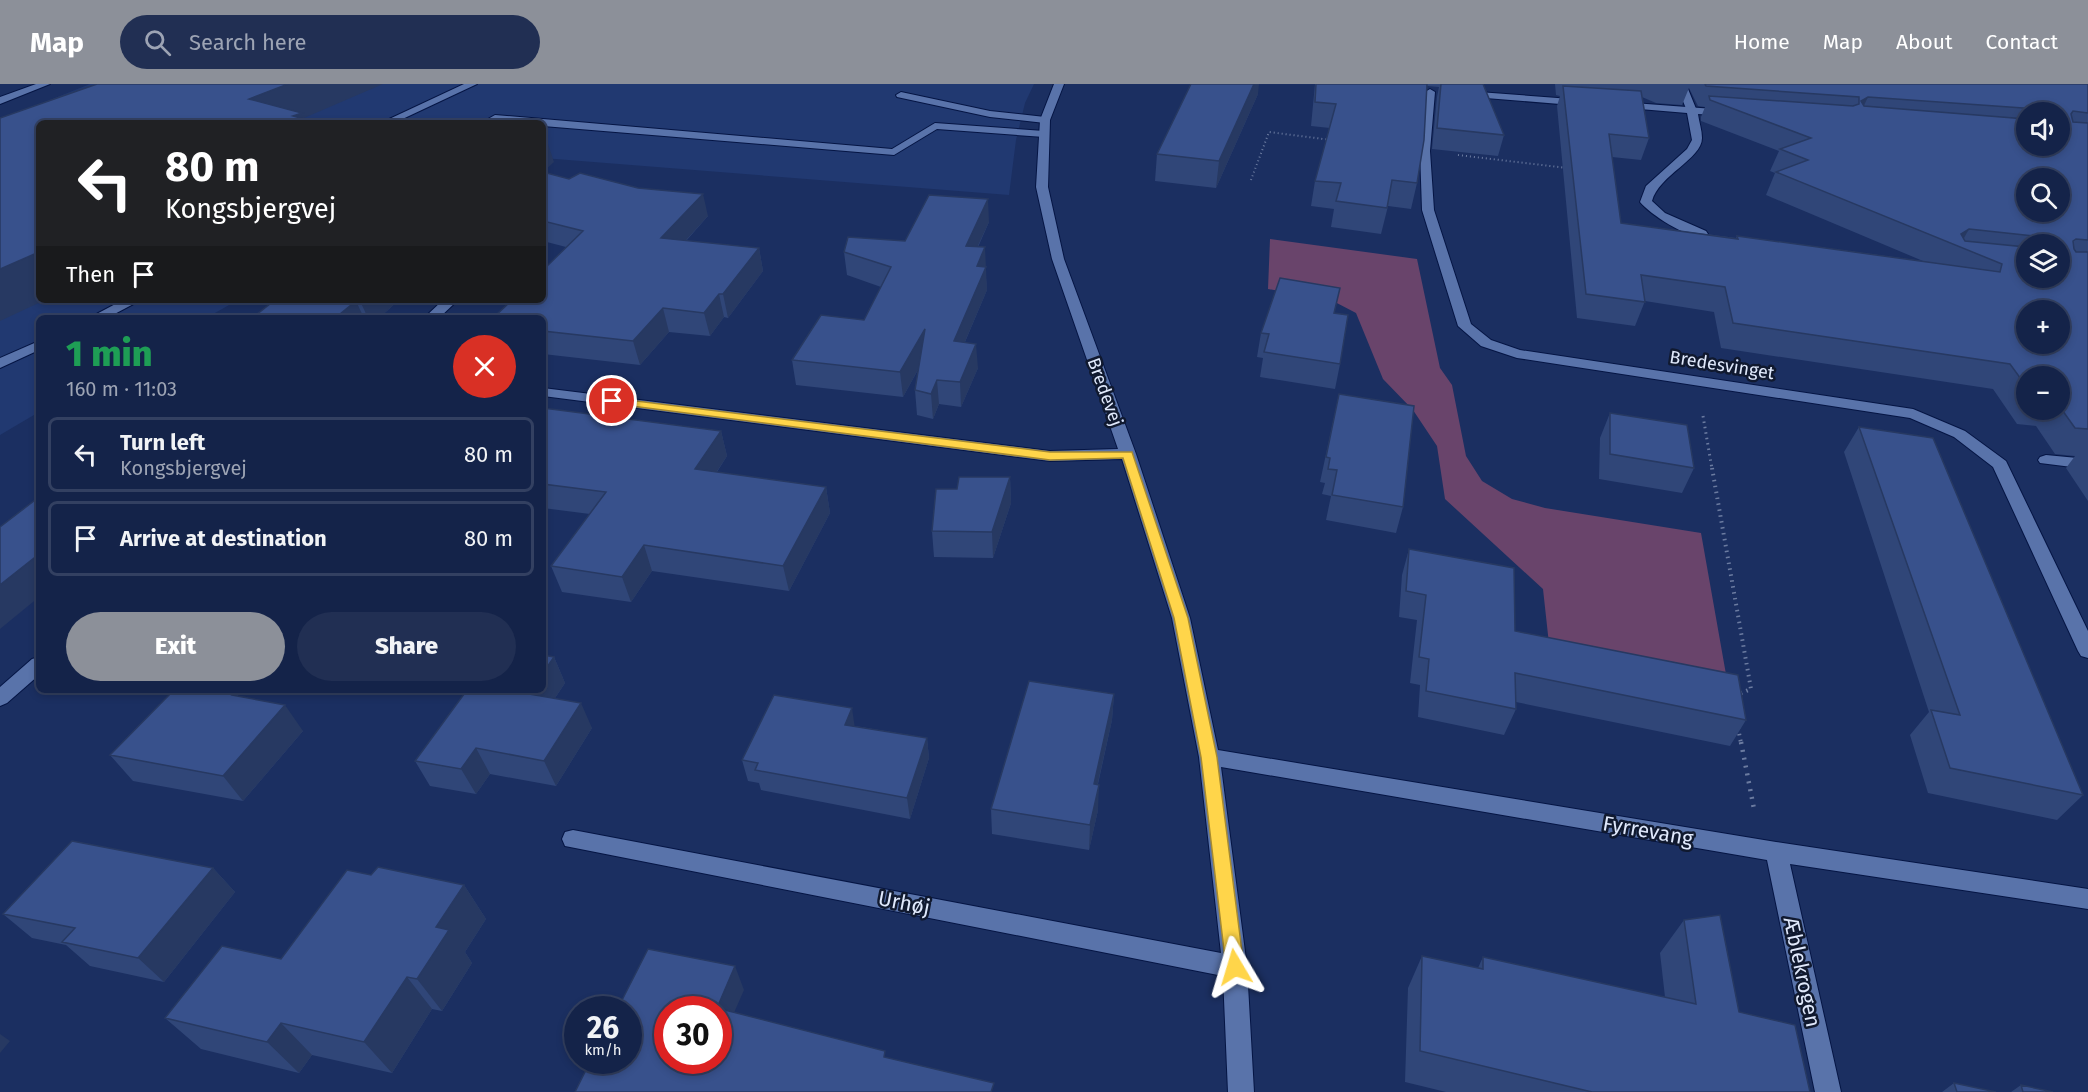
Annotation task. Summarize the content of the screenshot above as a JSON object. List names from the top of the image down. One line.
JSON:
{"streets":{"street":["Bredesvinget","Bredevej","Fyrrevang","Urhøj","Æblekrogen"]},"crossings":[["Bredevej","Fyrrevang"],["Bredevej","Urhøj"],["Fyrrevang","Æblekrogen"]],"page":{"header":"Map","search":"Search here","nav":["Home","Map","About","Contact"],"map_buttons":["+","−"],"turn":["80 m","Kongsbjergvej"],"then":"Then","heading":["1 min","160 m · 11:03"],"list":[{"name":"Turn left","note":"Kongsbjergvej","value":"80 m"},{"name":"Arrive at destination","value":"80 m"}],"buttons":["Exit","Share"],"speed":"26 km/h","limit":"30"}}
